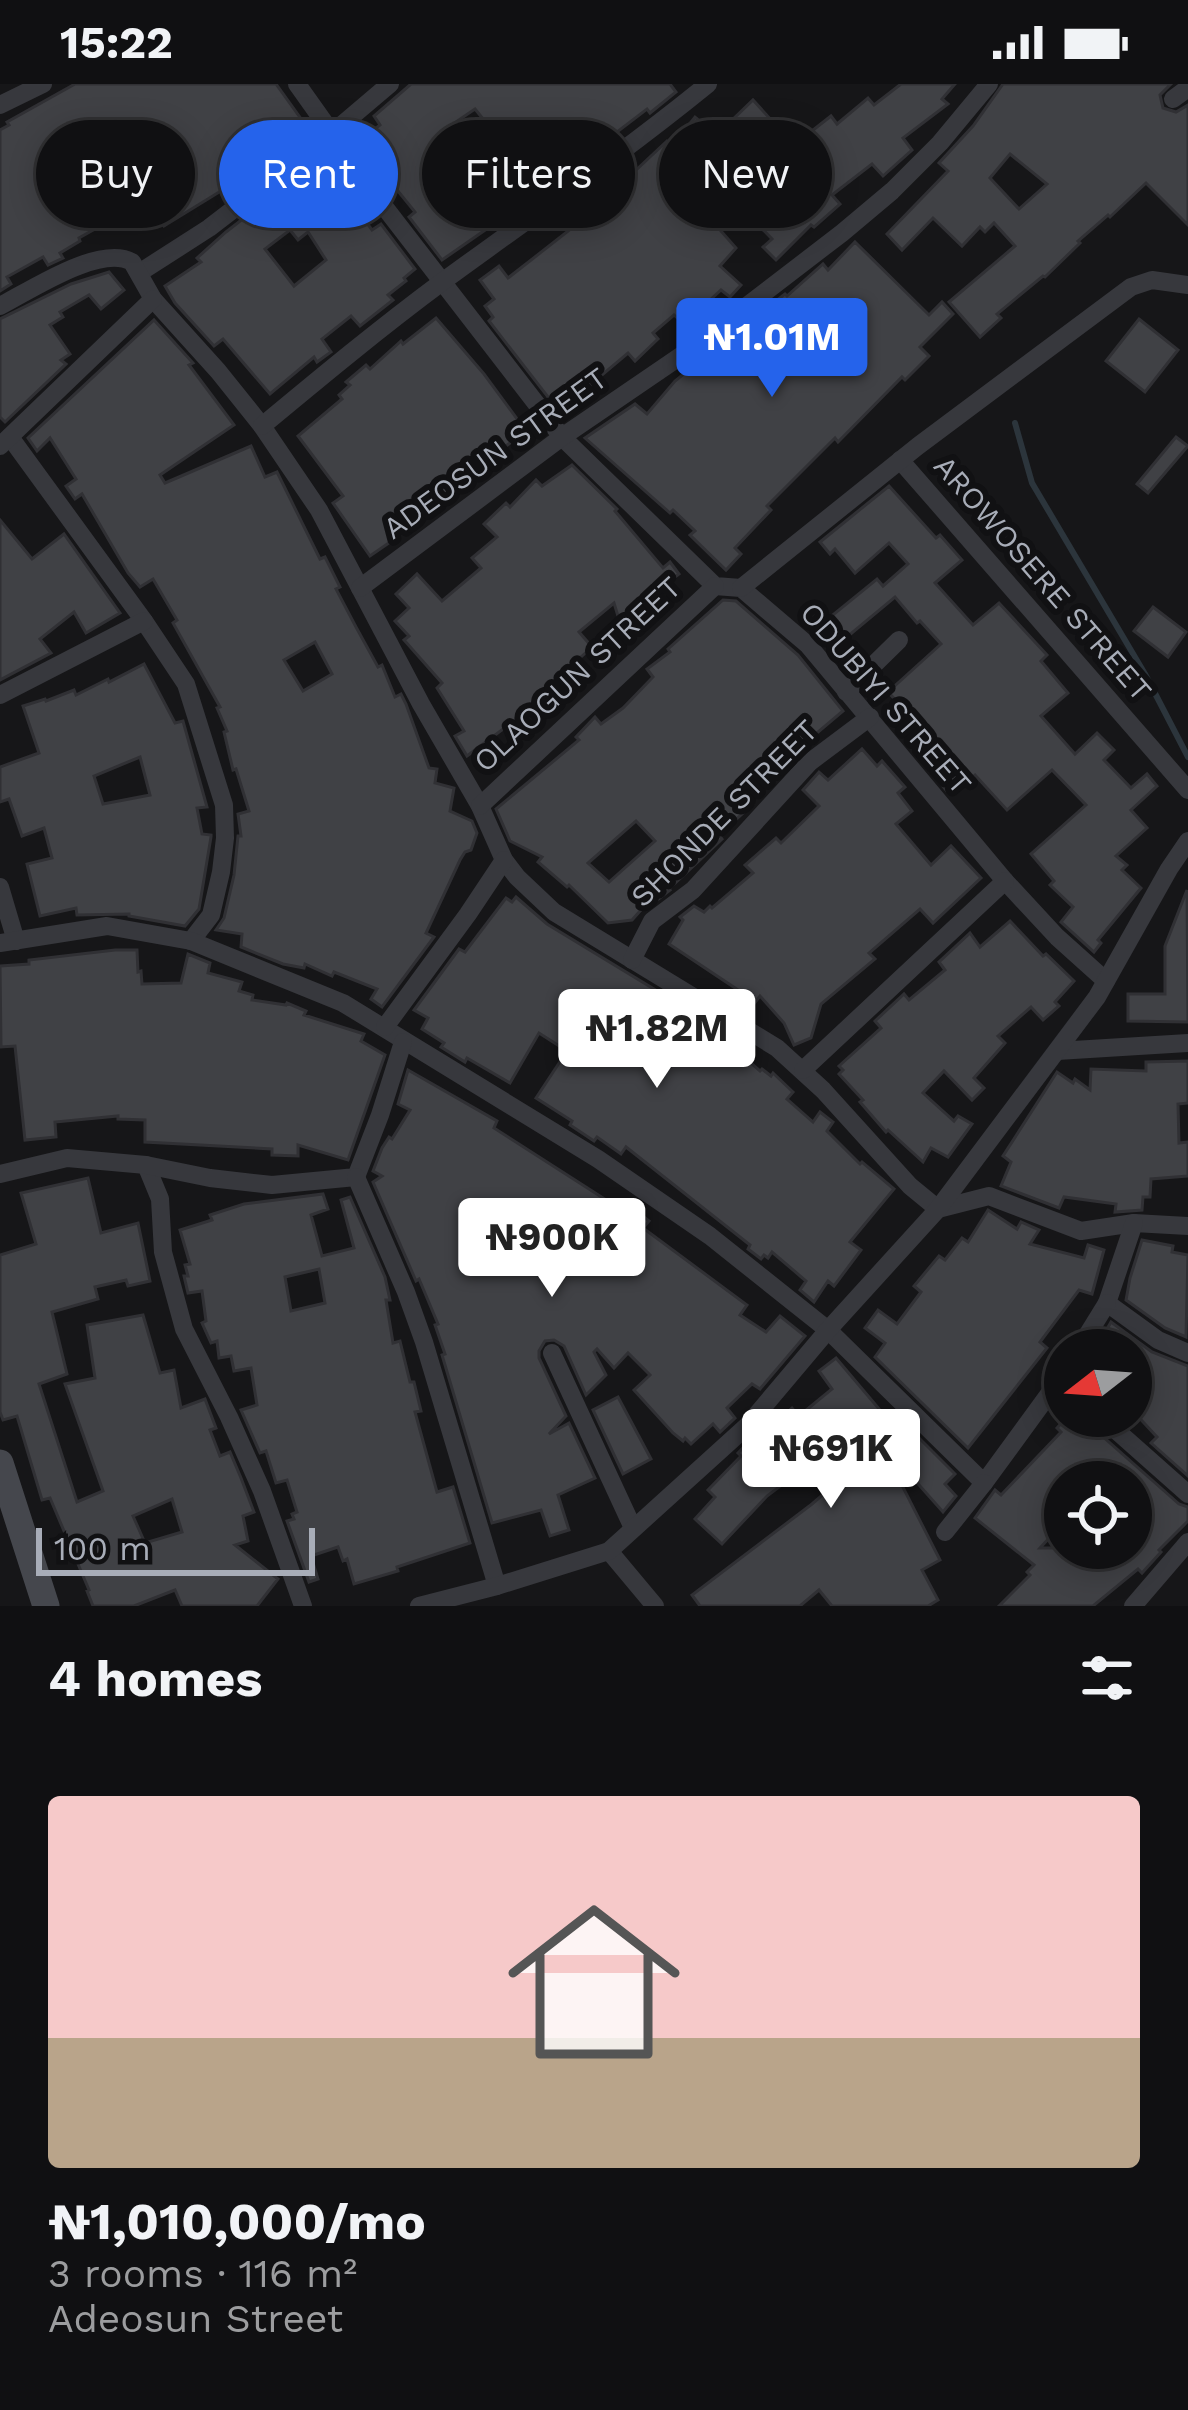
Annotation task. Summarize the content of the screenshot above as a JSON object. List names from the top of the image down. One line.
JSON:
{"streets":{"street":["ADEOSUN STREET","AROWOSERE STREET","OLAOGUN STREET","ODUBIYI STREET","SHONDE STREET"]},"crossings":[["ODUBIYI STREET","SHONDE STREET"]],"scale_bar":"100 m","north":"left","page":{"status":"15:22","chip":["Buy","Rent","Filters","New"],"price":["₦1.01M","₦1.82M","₦900K","₦691K"],"scale":"100 m","heading":"4 homes","list":[{"name":"₦1,010,000/mo","note":"3 rooms · 116 m² · Adeosun Street"}]}}
